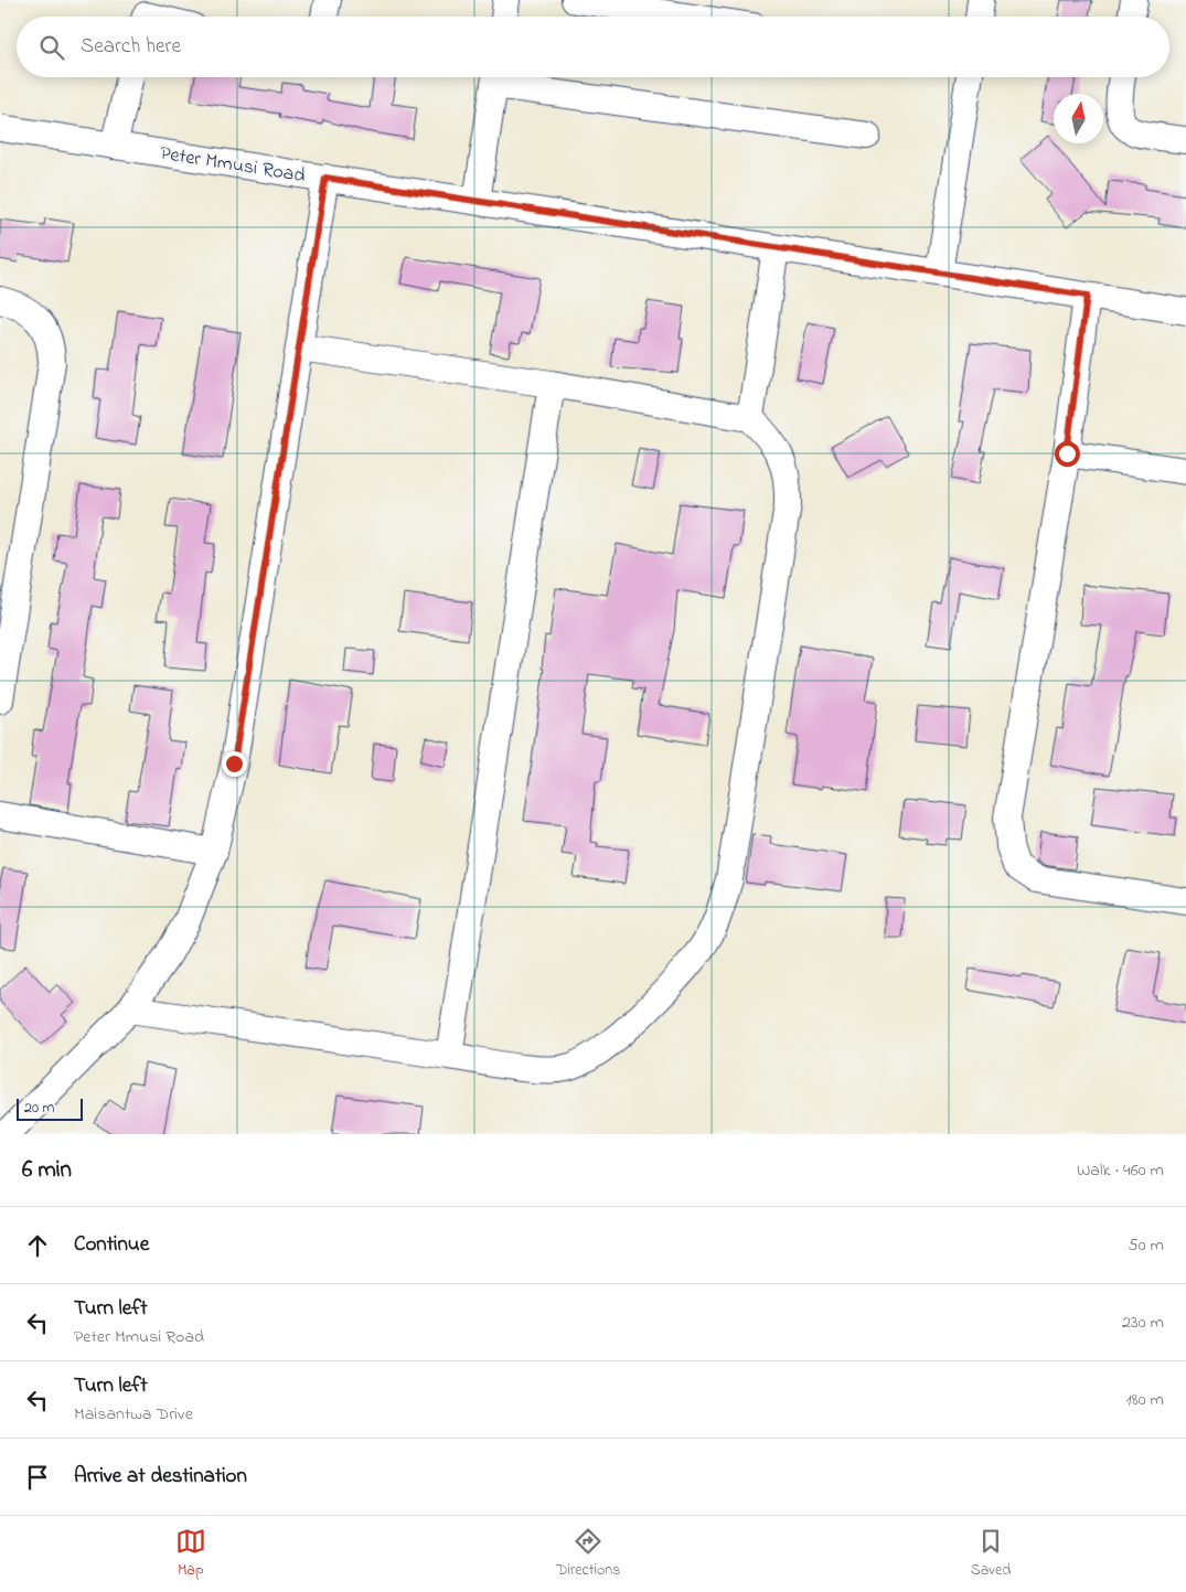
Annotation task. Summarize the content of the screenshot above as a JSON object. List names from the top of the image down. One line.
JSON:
{"streets":{"street":["Peter Mmusi Road"]},"scale_bar":"20 m","north":"top","page":{"search":"Search here","scale":"20 m","heading":["6 min","Walk · 460 m"],"list":[["Continue","50 m"],["Turn left","Peter Mmusi Road","230 m"],["Turn left","Maisantwa Drive","180 m"],"Arrive at destination"],"nav":["Map","Directions","Saved"]}}
